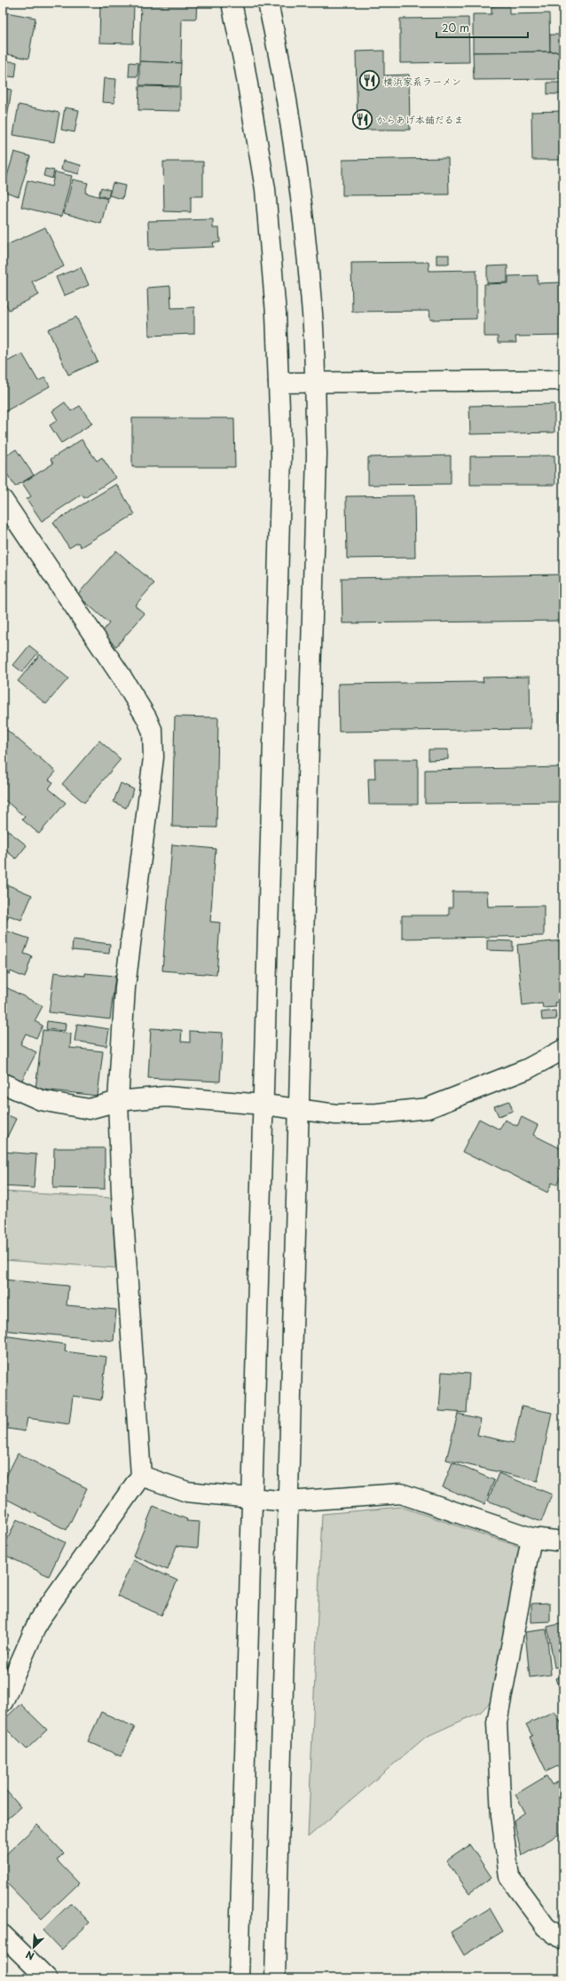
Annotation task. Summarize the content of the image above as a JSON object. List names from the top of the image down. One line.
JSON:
{"places":{"restaurant":["横浜家系ラーメン","からあげ本舗だるま"]},"scale_bar":"20 m","north":"bottom left"}
